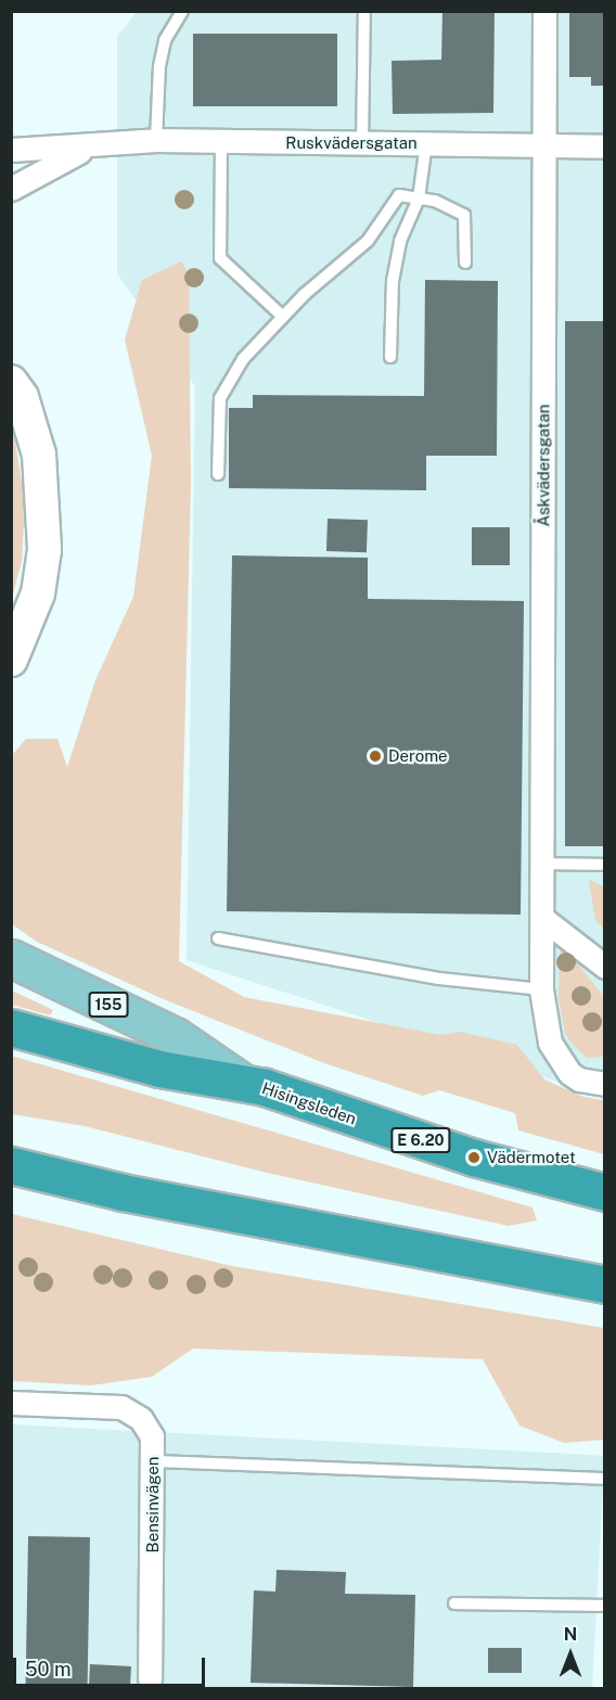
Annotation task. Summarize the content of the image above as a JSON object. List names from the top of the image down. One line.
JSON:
{"streets":{"highway":["Hisingsleden","E 6.20"],"main road":["155"],"street":["Ruskvädersgatan","Åskvädersgatan","Bensinvägen"]},"crossings":[["Ruskvädersgatan","Åskvädersgatan"],["155","Hisingsleden"]],"places":["Derome","Vädermotet"],"scale_bar":"50 m","north":"top"}
